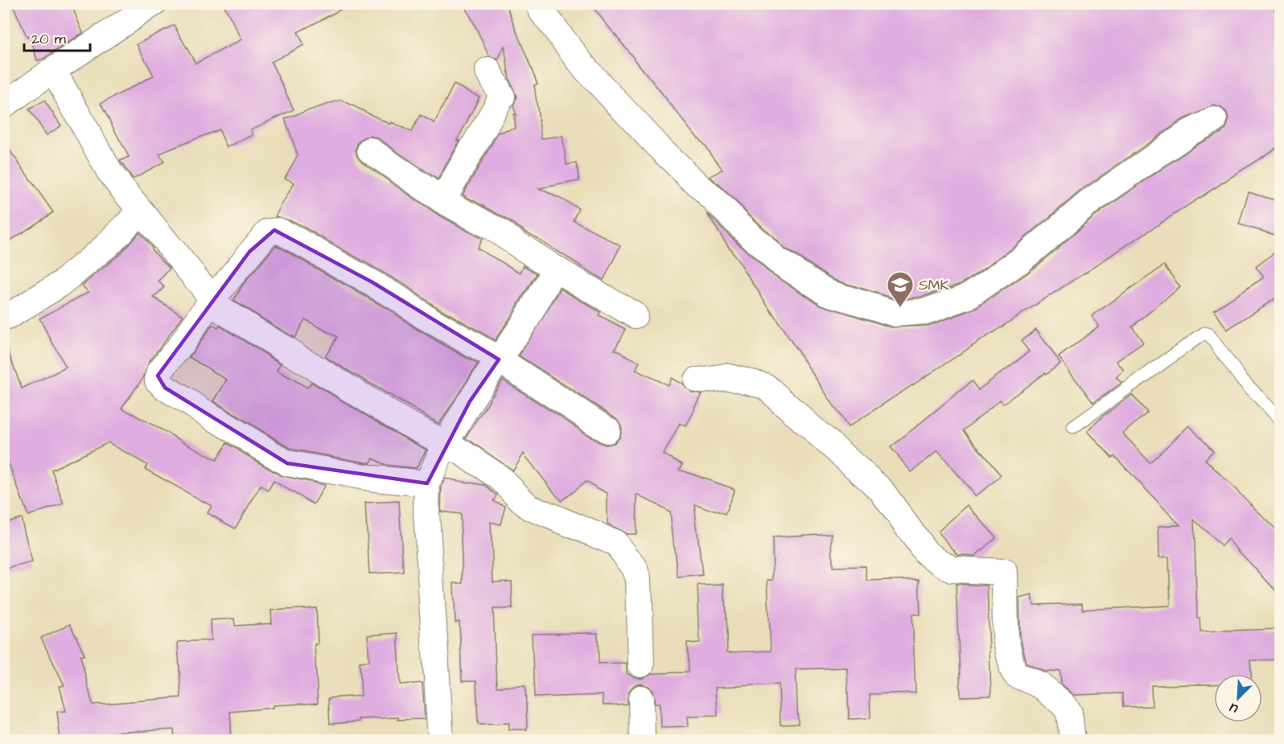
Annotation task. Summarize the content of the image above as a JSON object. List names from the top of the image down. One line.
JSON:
{"places":{"school or university":["SMK"]},"scale_bar":"20 m","north":"bottom left"}
